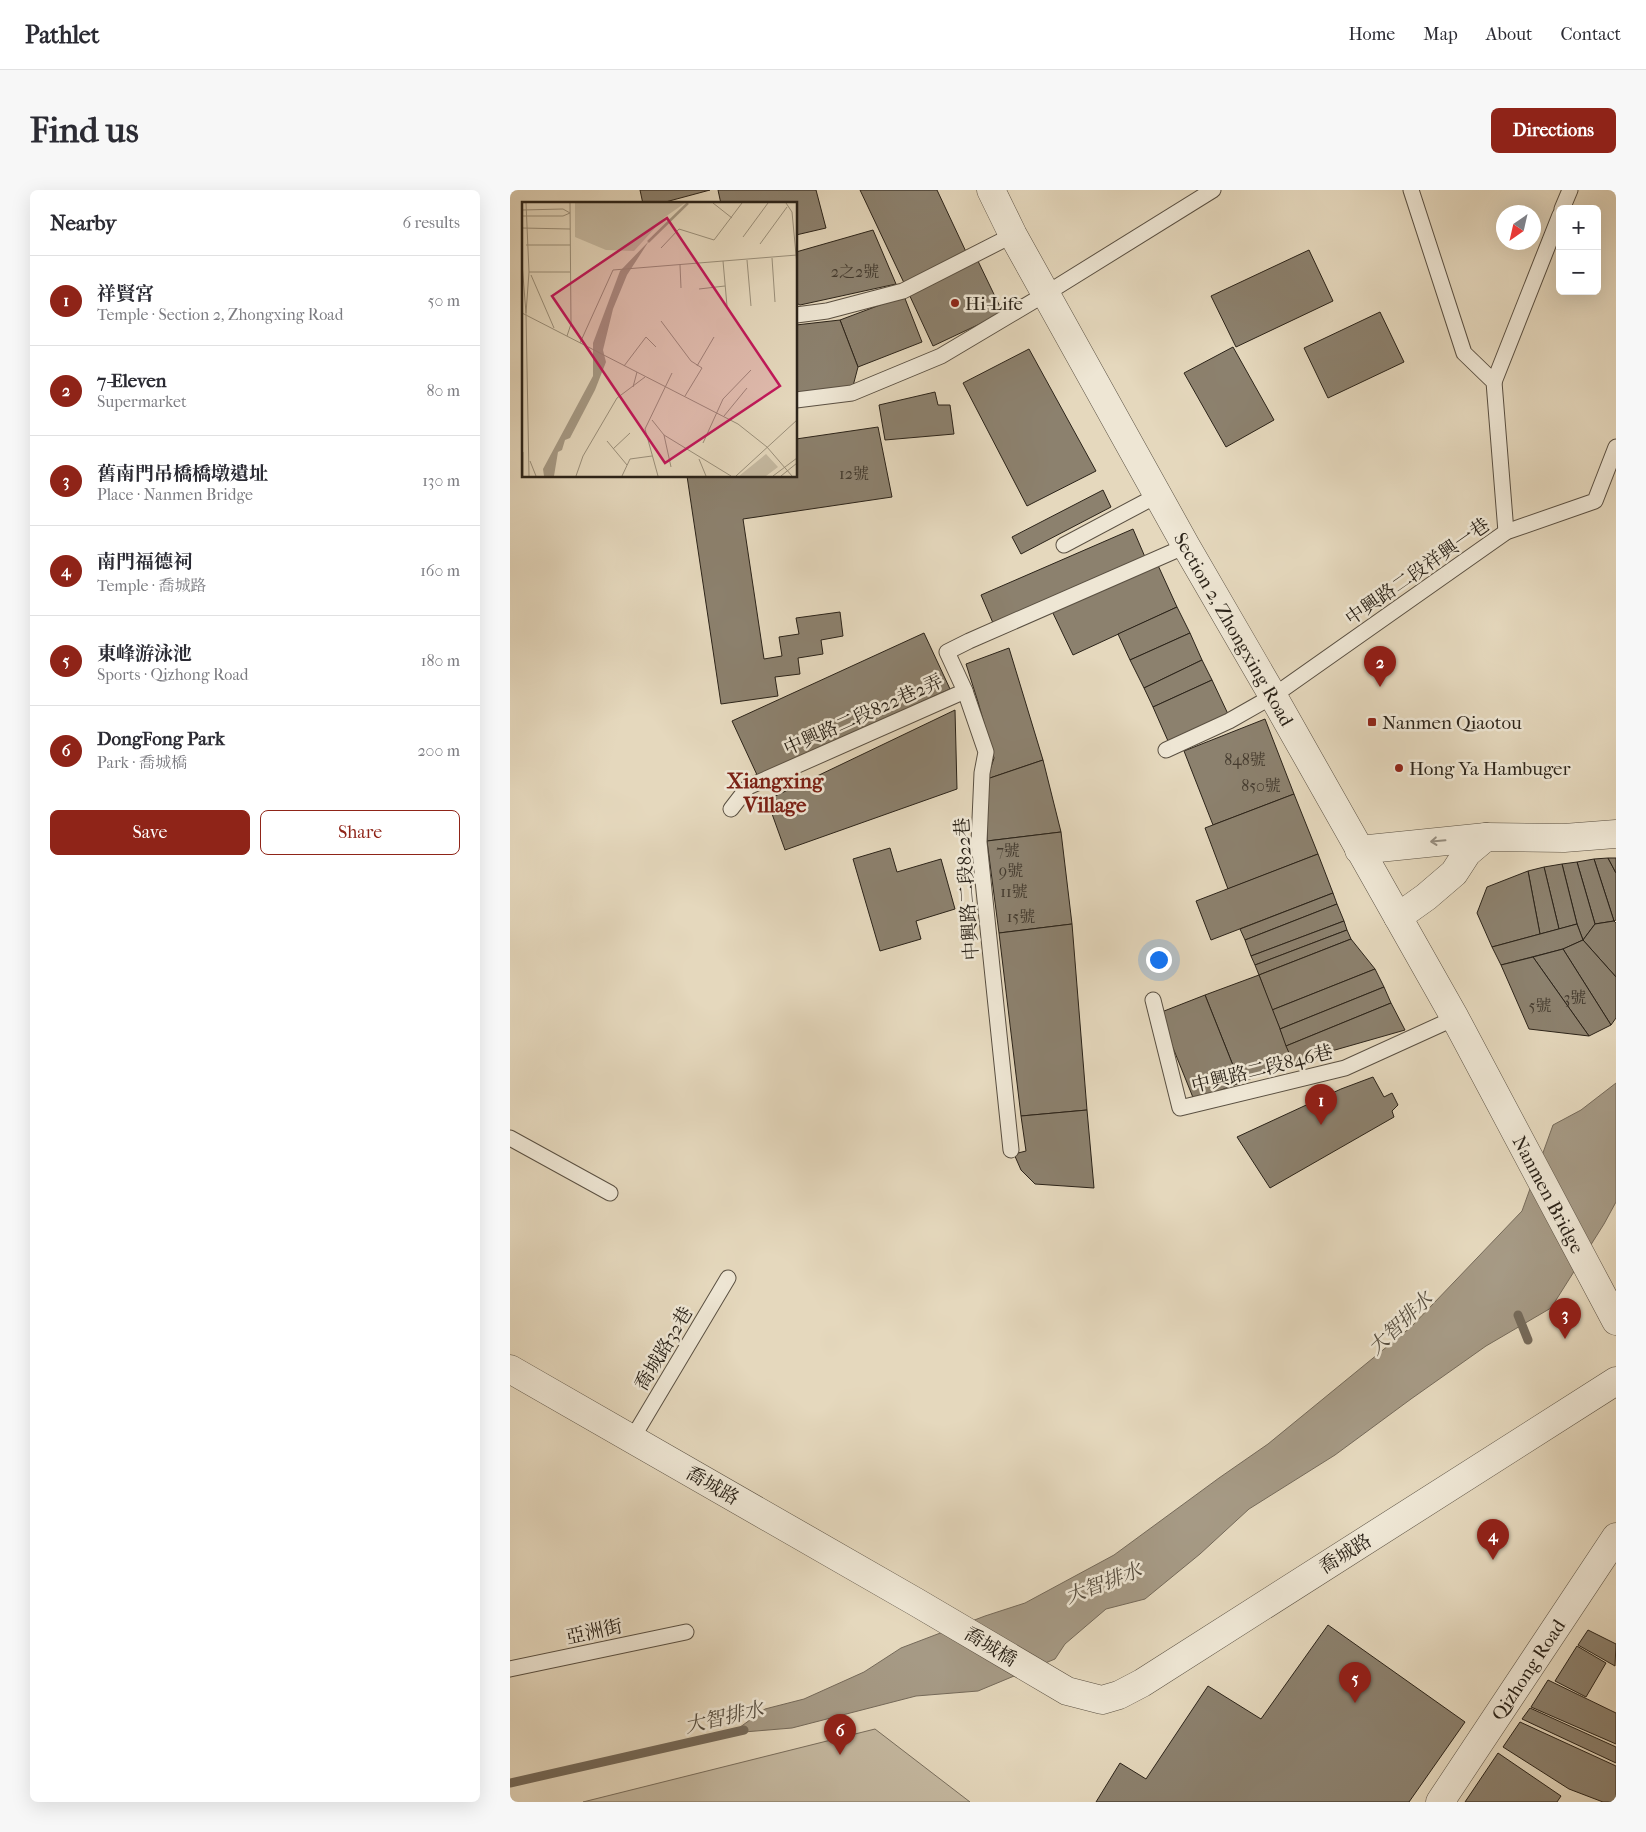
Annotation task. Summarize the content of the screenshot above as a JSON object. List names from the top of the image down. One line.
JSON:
{"streets":{"street":["Section 2, Zhongxing Road","Nanmen Bridge","喬城路","喬城橋","Qizhong Road"],"lane":["中興路二段祥興一巷","中興路二段822巷2弄","中興路二段822巷","中興路二段846巷","喬城路32巷","亞洲街"]},"crossings":[["中興路二段祥興一巷","Section 2, Zhongxing Road"],["Section 2, Zhongxing Road","中興路二段822巷"],["Section 2, Zhongxing Road","中興路二段846巷"],["Section 2, Zhongxing Road","Nanmen Bridge"],["中興路二段822巷2弄","中興路二段822巷"],["喬城路32巷","喬城路"],["喬城路","喬城橋"]],"districts":["Xiangxing Village"],"water":["大智排水"],"places":{"other":["Hi-Life","Hong Ya Hambuger"],"transit":["Nanmen Qiaotou"]},"house_numbers":["2之2號","12號","848號","850號","7號","9號","11號","15號","3號","5號"],"north":"bottom left","page":{"header":"Pathlet","nav":["Home","Map","About","Contact"],"buttons":["Directions",["Save","Share"]],"title":"Find us","heading":["Nearby","6 results"],"map_buttons":["+","−"],"list":[{"mark":"1","name":"祥賢宮","note":"Temple · Section 2, Zhongxing Road","value":"50 m"},{"mark":"2","name":"7-Eleven","note":"Supermarket","value":"80 m"},{"mark":"3","name":"舊南門吊橋橋墩遺址","note":"Place · Nanmen Bridge","value":"130 m"},{"mark":"4","name":"南門福德祠","note":"Temple · 喬城路","value":"160 m"},{"mark":"5","name":"東峰游泳池","note":"Sports · Qizhong Road","value":"180 m"},{"mark":"6","name":"DongFong Park","note":"Park · 喬城橋","value":"200 m"}],"pins":["2","1","3","4","5","6"]}}
